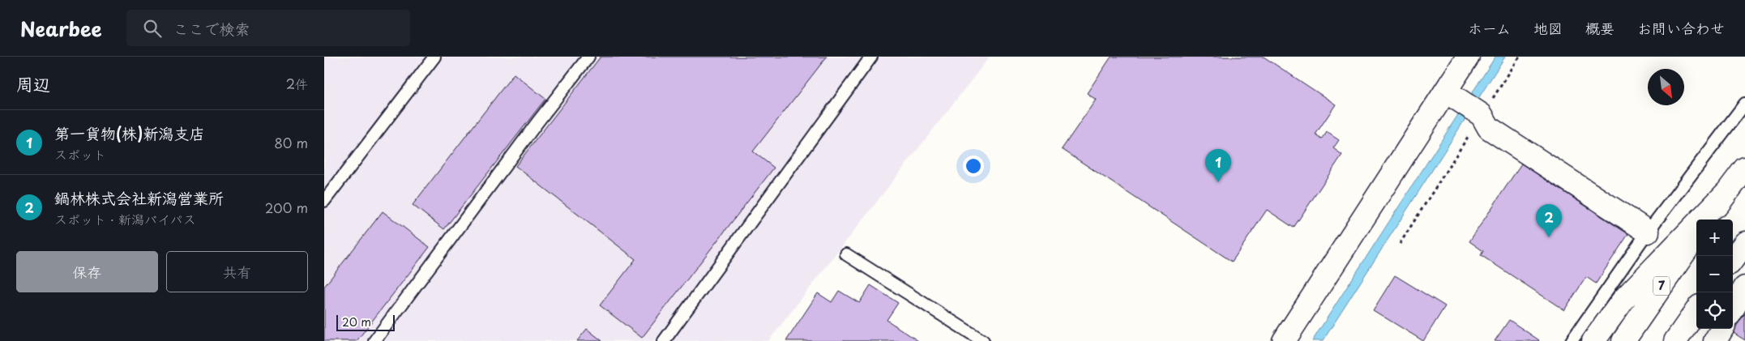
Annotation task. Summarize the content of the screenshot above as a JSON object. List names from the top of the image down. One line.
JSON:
{"streets":{"main road":["7"]},"scale_bar":"20 m","north":"bottom right","page":{"header":"Nearbee","search":"ここで検索","nav":["ホーム","地図","概要","お問い合わせ"],"heading":["周辺","2件"],"list":[{"mark":"1","name":"第一貨物(株)新潟支店","note":"スポット","value":"80 m"},{"mark":"2","name":"鍋林株式会社新潟営業所","note":"スポット · 新潟バイパス","value":"200 m"}],"pins":["1","2"],"map_buttons":["+","−"],"buttons":["保存","共有"],"scale":"20 m"}}
